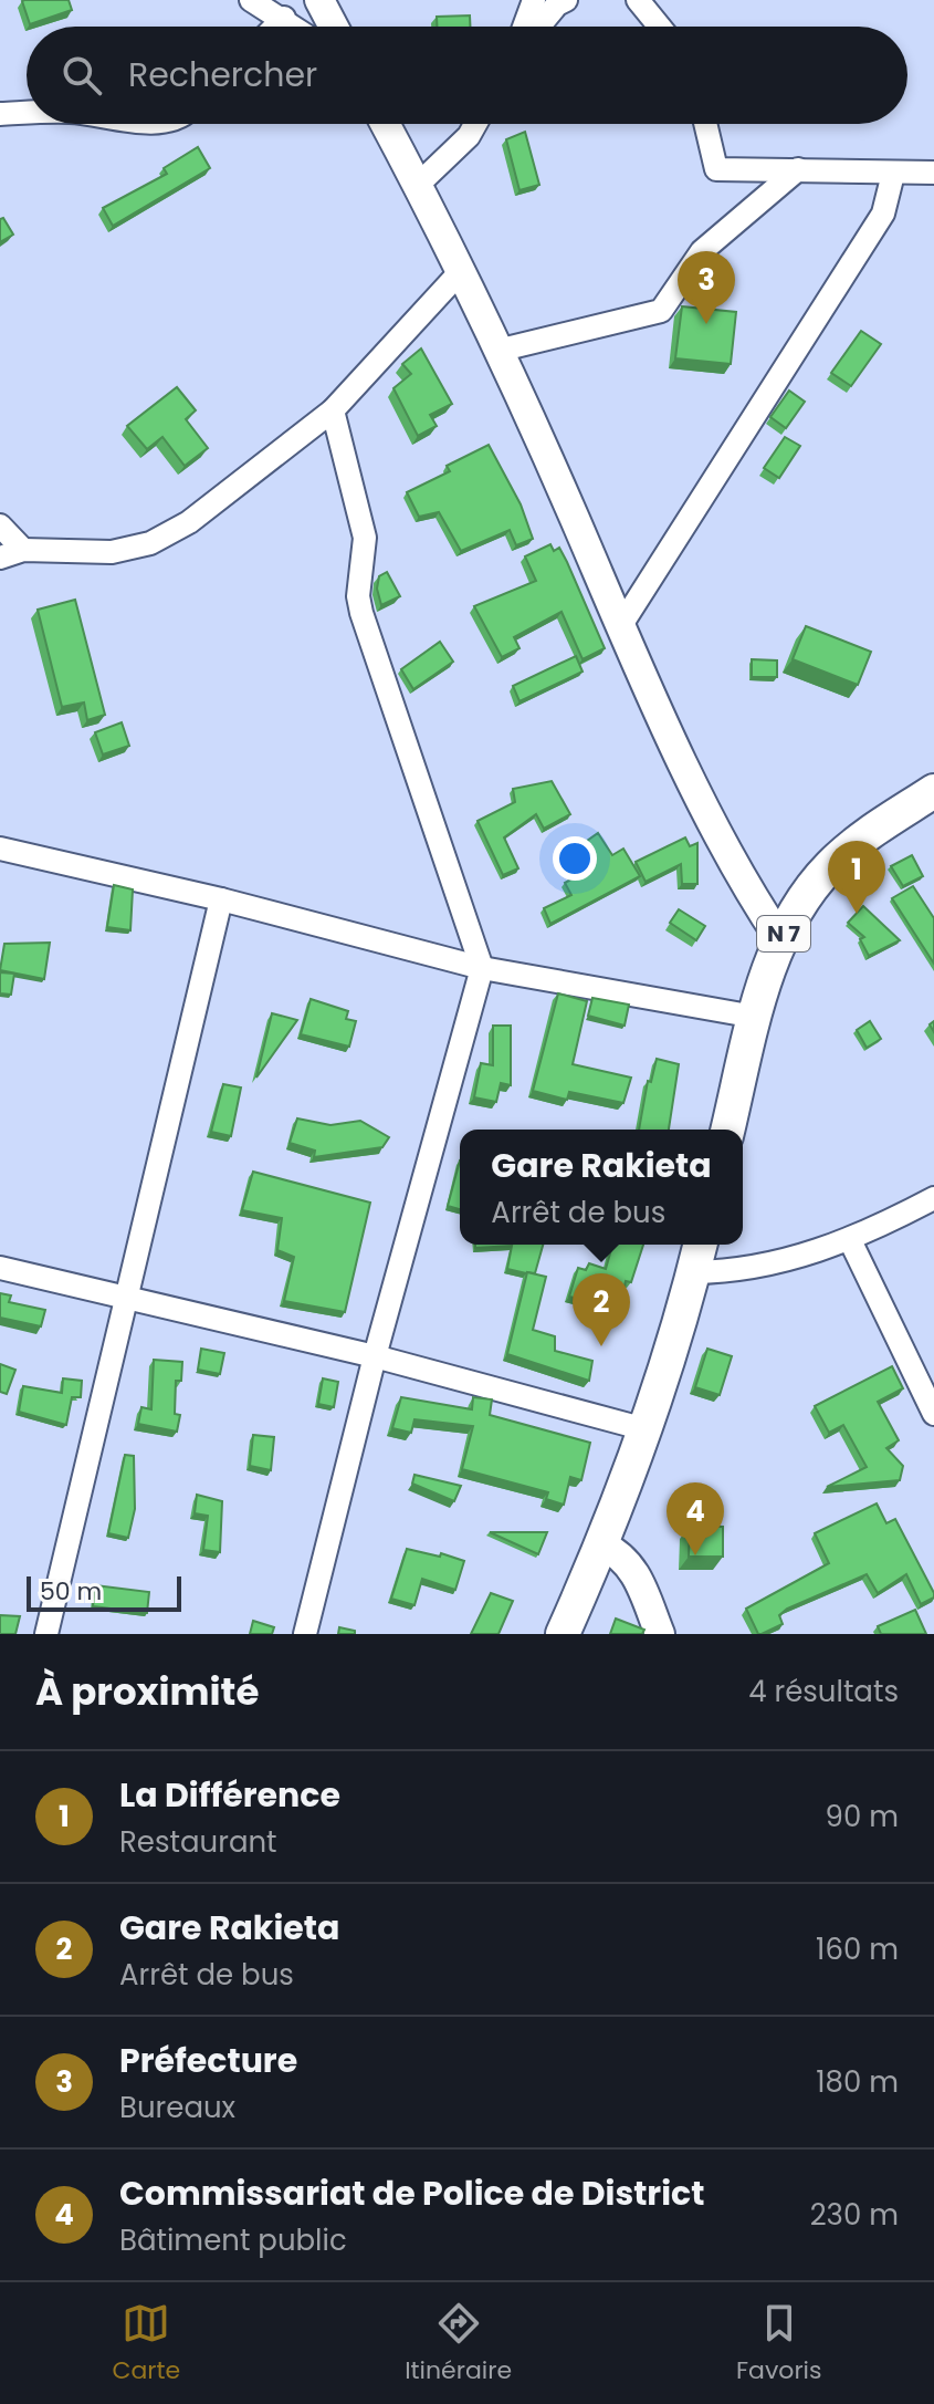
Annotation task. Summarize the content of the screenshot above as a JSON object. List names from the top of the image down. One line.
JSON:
{"streets":{"highway":["N 7"]},"scale_bar":"50 m","page":{"search":"Rechercher","pins":["3","1","2","4"],"popup":["Gare Rakieta","Arrêt de bus"],"scale":"50 m","heading":["À proximité","4 résultats"],"list":[{"mark":"1","name":"La Différence","note":"Restaurant","value":"90 m"},{"mark":"2","name":"Gare Rakieta","note":"Arrêt de bus","value":"160 m"},{"mark":"3","name":"Préfecture","note":"Bureaux","value":"180 m"},{"mark":"4","name":"Commissariat de Police de District","note":"Bâtiment public","value":"230 m"}],"nav":["Carte","Itinéraire","Favoris"]}}
